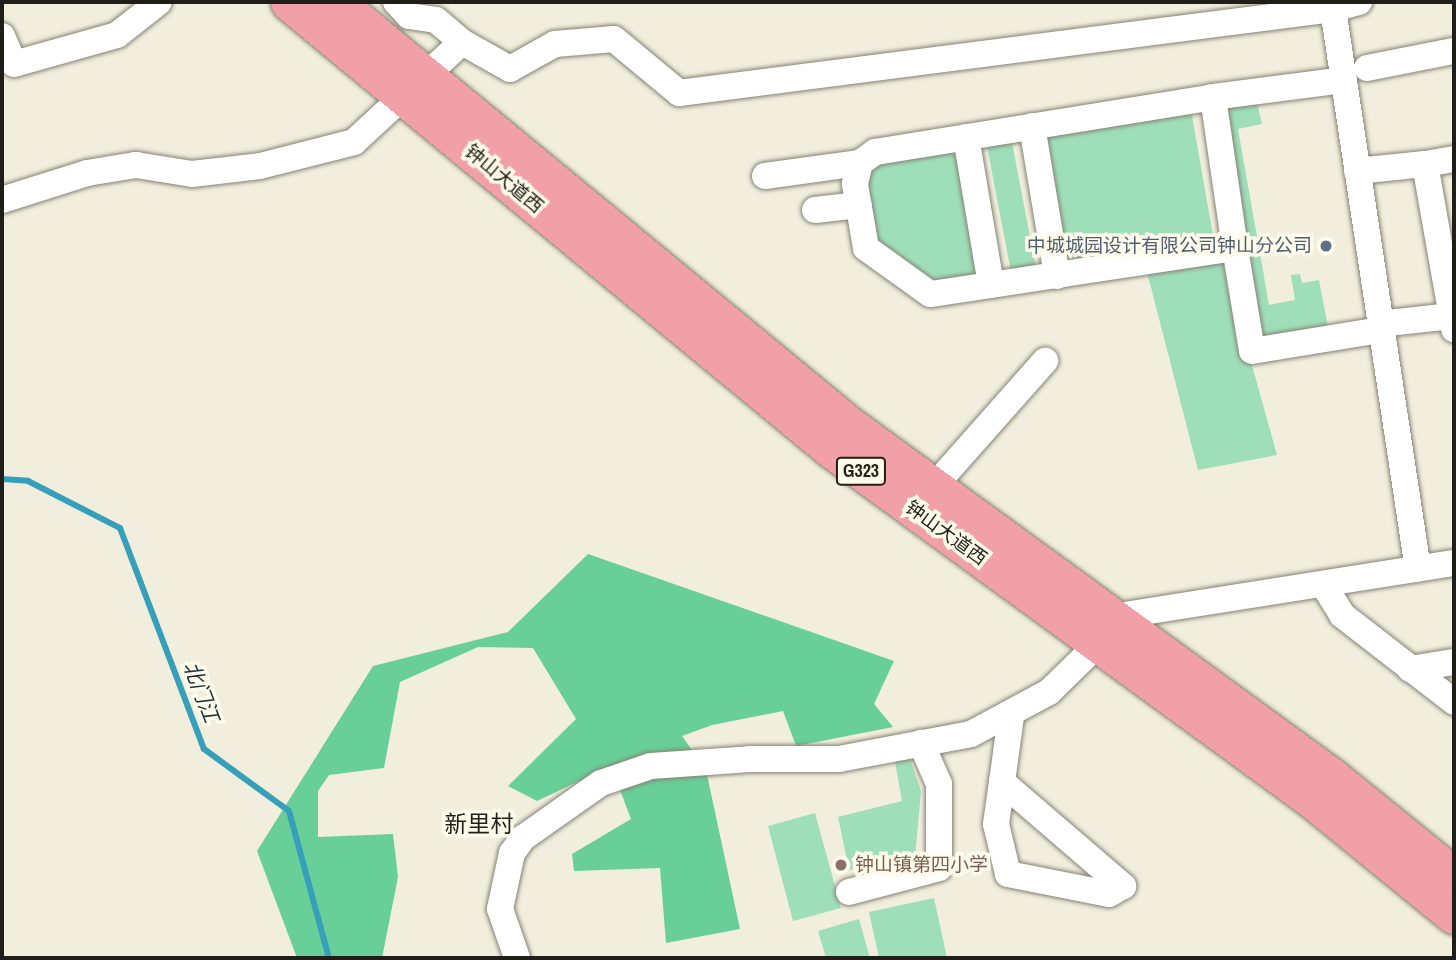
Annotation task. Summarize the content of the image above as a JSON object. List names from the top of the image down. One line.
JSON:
{"streets":{"highway":["钟山大道西","G323"]},"districts":["新里村"],"water":["北门江"],"places":["中城城园设计有限公司钟山分公司","钟山镇第四小学"]}
